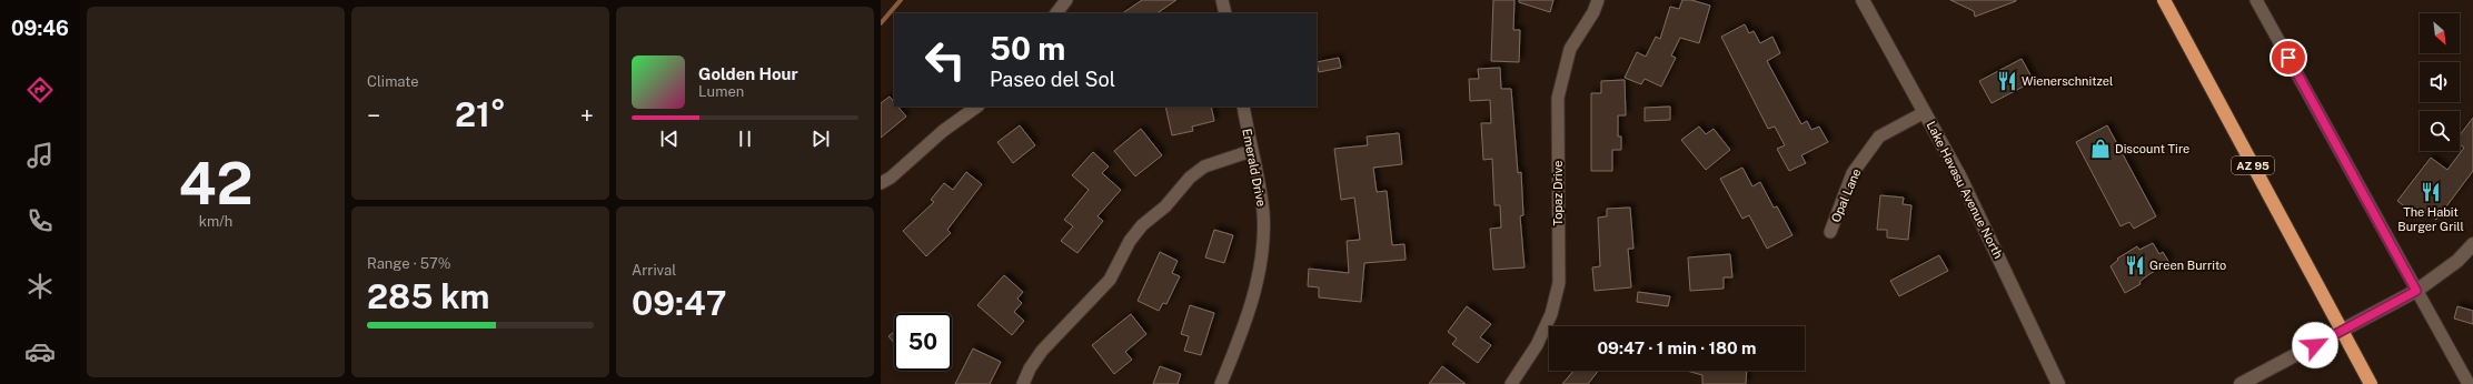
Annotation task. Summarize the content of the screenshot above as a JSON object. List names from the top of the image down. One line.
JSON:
{"streets":{"highway":["AZ 95"],"main road":["Lake Havasu Avenue North"],"street":["Emerald Drive","Topaz Drive","Opal Lane"]},"crossings":[["Lake Havasu Avenue North","Opal Lane"]],"places":{"restaurant":["Wienerschnitzel","The Habit Burger Grill","Green Burrito"],"shop":["Discount Tire"]},"north":"bottom right","page":{"tabs":"09:46","tile":[["42","km/h"],"Climate",["Range · 57%","285 km"],["Arrival","09:47"]],"turn":["50 m","Paseo del Sol"],"song":["Golden Hour","Lumen"],"heat":["−","21°","+"],"limit":"50","trip":"09:47 · 1 min · 180 m"}}
